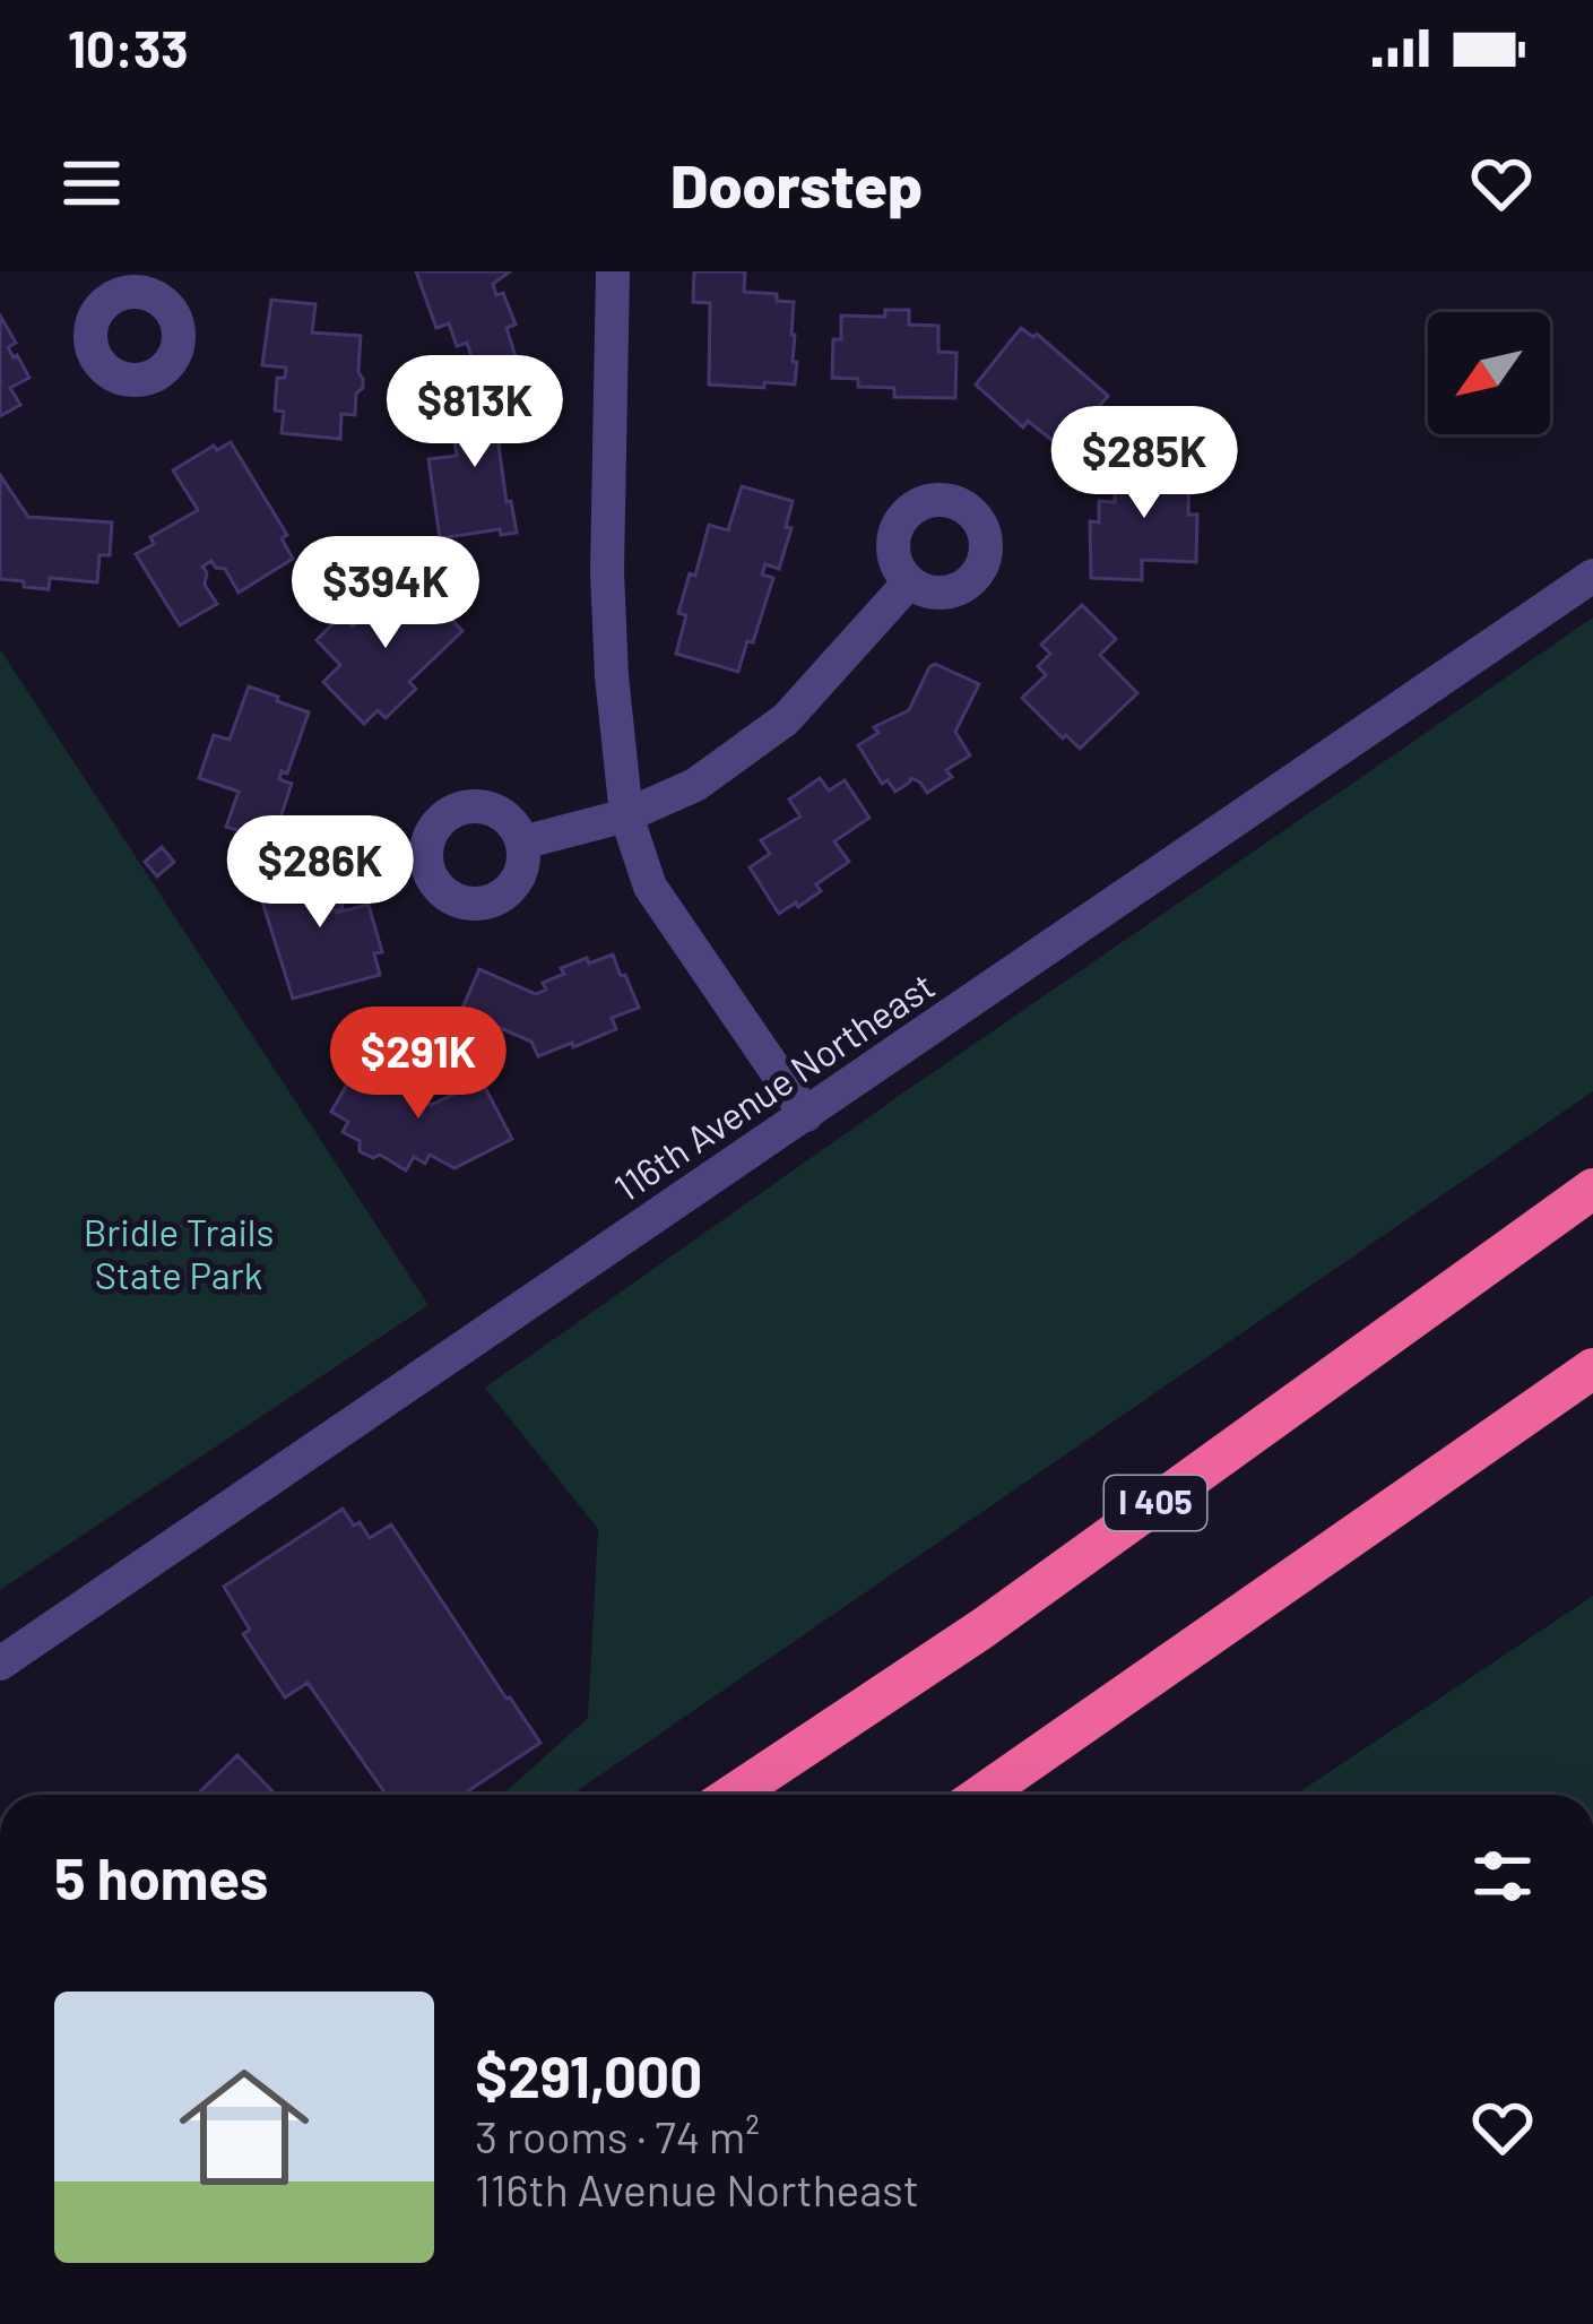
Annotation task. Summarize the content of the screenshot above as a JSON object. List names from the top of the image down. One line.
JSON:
{"streets":{"highway":["I 405"],"street":["116th Avenue Northeast"]},"parks":["Bridle Trails State Park"],"north":"bottom left","page":{"status":"10:33","header":"Doorstep","price":["$813K","$285K","$394K","$286K","$291K"],"heading":"5 homes","list":[{"name":"$291,000","note":"3 rooms · 74 m² · 116th Avenue Northeast"}]}}
